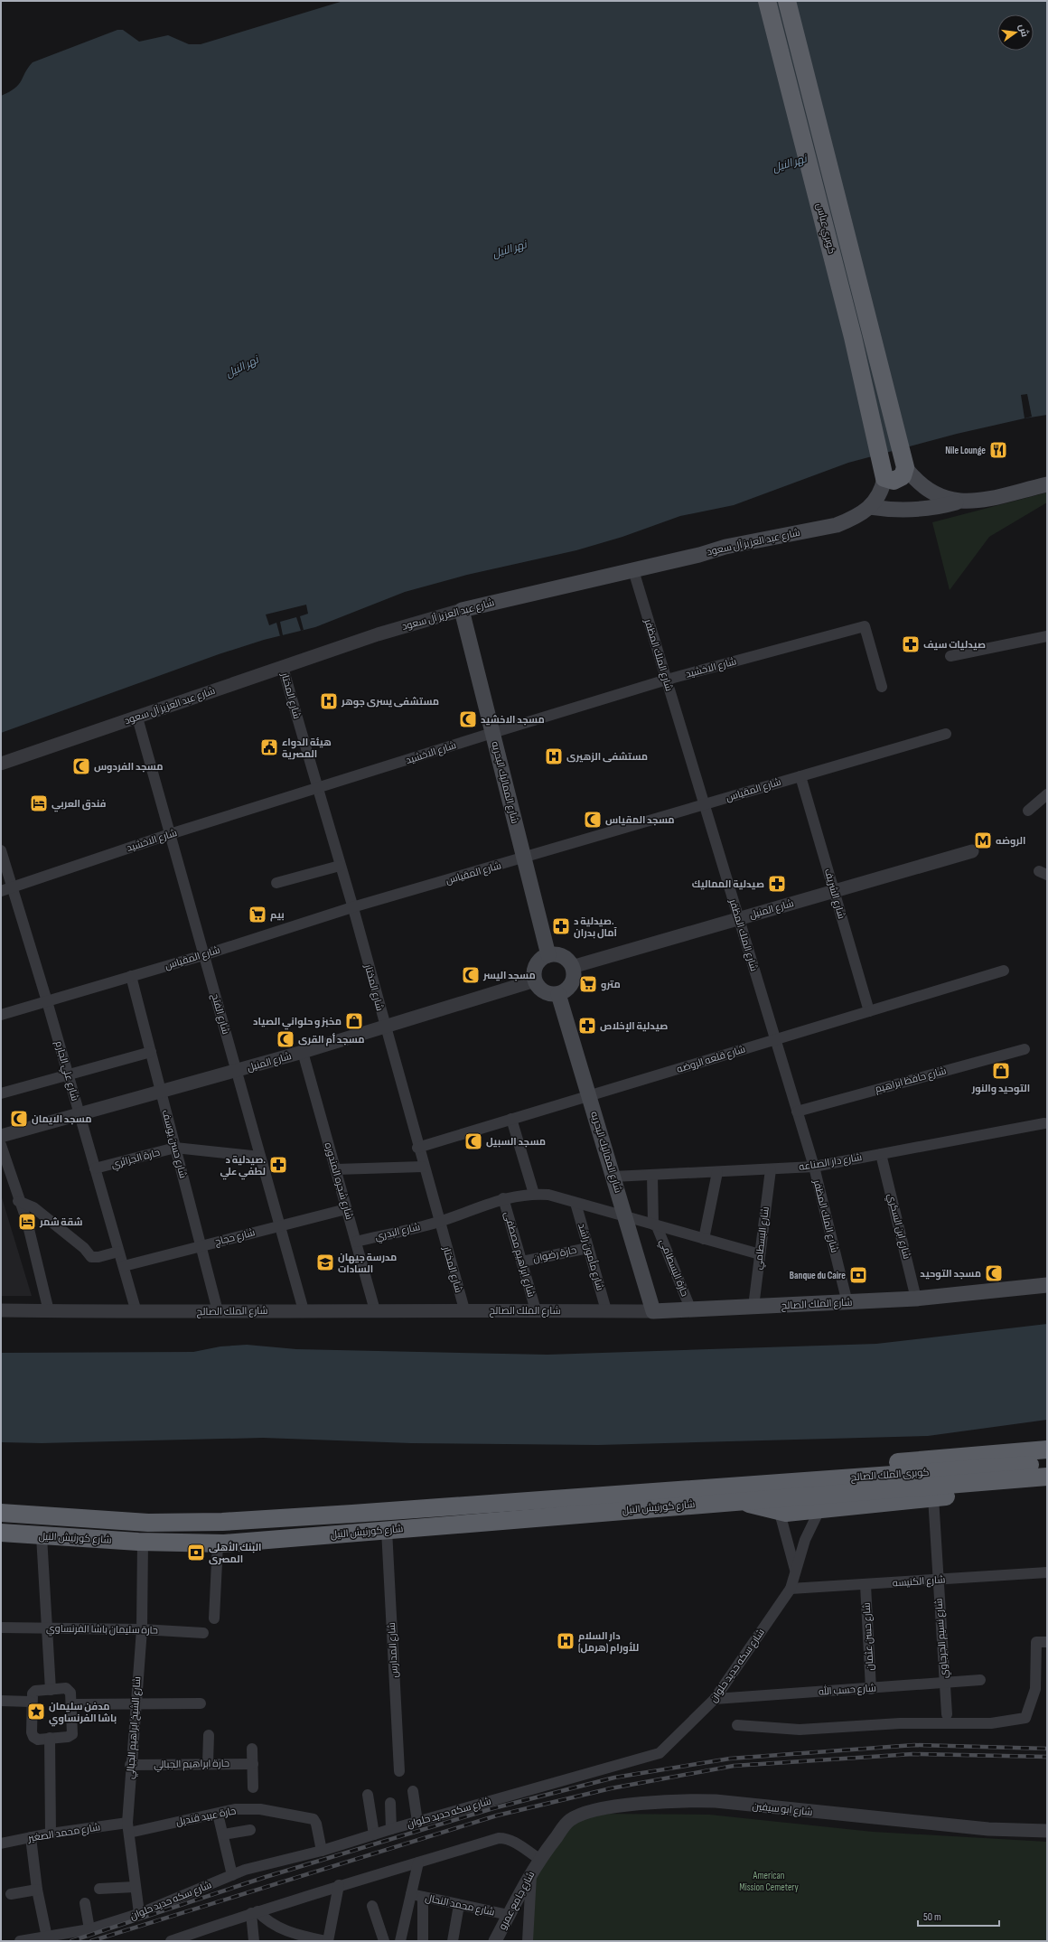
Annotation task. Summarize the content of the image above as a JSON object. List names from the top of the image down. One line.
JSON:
{"streets":{"highway":["كوبري عباس","كوبرى الملك الصالح","شارع كورنيش النيل"],"main road":["شارع عبد العزيز آل سعود","شارع المماليك البحريه","شارع الملك الصالح"],"street":["شارع الملك المظفر","شارع الاخشيد","شارع المختار","شارع المقياس","شارع الشريف","شارع المنيل","شارع الفتح","شارع قلعه الروضه","شارع علي الجارم","شارع حافظ ابراهيم","شارع حسن يوسف","حارة الجزائري","شارع دار الصناعه","شارع شجره المندوره","شارع ابن السكري","شارع البدري","شارع حجاج","شارع البسطامي","شارع ابراهيم مصطفى","حارة رضوان","شارع مأمون راشد","حارة البسطامي","شارع الكنيسه","حارة سليمان باشا الفرنساوي","شارع حسن عثمان","شارع نسيم الجرجاوي","شارع المدارس","شارع سكه حديد حلوان","شارع حسب الله","شارع الشيخ ابراهيم الجبالي","حارة ابراهيم الجبالي","شارع ابو سيفين","حارة عبيد قنديل","شارع محمد الصغير","شارع جامع عمرو","شارع محمد النحال"]},"crossings":[["كوبري عباس","شارع عبد العزيز آل سعود"],["شارع عبد العزيز آل سعود","شارع الملك المظفر"],["شارع عبد العزيز آل سعود","شارع المختار"],["شارع عبد العزيز آل سعود","شارع المماليك البحريه"],["شارع عبد العزيز آل سعود","شارع الفتح"],["شارع الملك المظفر","شارع الاخشيد"],["شارع الملك المظفر","شارع المقياس"],["شارع الملك المظفر","شارع المنيل"],["شارع الملك المظفر","شارع قلعه الروضه"],["شارع الملك المظفر","شارع حافظ ابراهيم"],["شارع الملك المظفر","شارع دار الصناعه"],["شارع الملك المظفر","شارع الملك الصالح"],["شارع الاخشيد","شارع المختار"],["شارع الاخشيد","شارع المماليك البحريه"],["شارع الاخشيد","شارع الفتح"],["شارع الاخشيد","شارع علي الجارم"],["شارع المختار","شارع المقياس"],["شارع المختار","شارع المنيل"],["شارع المختار","شارع قلعه الروضه"],["شارع المختار","شارع البدري"],["شارع المختار","شارع الملك الصالح"],["شارع المماليك البحريه","شارع المقياس"],["شارع المماليك البحريه","شارع المنيل"],["شارع المماليك البحريه","شارع قلعه الروضه"],["شارع المماليك البحريه","شارع دار الصناعه"],["شارع المماليك البحريه","شارع البدري"],["شارع المماليك البحريه","شارع الملك الصالح"],["شارع المقياس","شارع الشريف"],["شارع المقياس","شارع الفتح"],["شارع المقياس","شارع علي الجارم"],["شارع المقياس","شارع حسن يوسف"],["شارع الشريف","شارع المنيل"],["شارع الشريف","شارع قلعه الروضه"],["شارع المنيل","شارع الفتح"],["شارع المنيل","شارع علي الجارم"],["شارع المنيل","شارع حسن يوسف"],["شارع المنيل","شارع شجره المندوره"],["شارع الفتح","شارع حجاج"],["شارع الفتح","شارع الملك الصالح"],["شارع علي الجارم","حارة الجزائري"],["شارع علي الجارم","شارع حجاج"],["شارع علي الجارم","شارع الملك الصالح"],["شارع حسن يوسف","حارة الجزائري"],["شارع حسن يوسف","شارع حجاج"],["شارع حسن يوسف","شارع الملك الصالح"],["شارع دار الصناعه","شارع ابن السكري"],["شارع دار الصناعه","شارع البسطامي"],["شارع شجره المندوره","شارع البدري"],["شارع شجره المندوره","شارع حجاج"],["شارع شجره المندوره","شارع الملك الصالح"],["شارع ابن السكري","شارع الملك الصالح"],["شارع البدري","شارع البسطامي"],["شارع البدري","شارع ابراهيم مصطفى"],["شارع البدري","شارع مأمون راشد"],["شارع البدري","حارة البسطامي"],["شارع البسطامي","شارع الملك الصالح"],["شارع ابراهيم مصطفى","حارة رضوان"],["شارع ابراهيم مصطفى","شارع الملك الصالح"],["حارة رضوان","شارع مأمون راشد"],["شارع مأمون راشد","شارع الملك الصالح"],["حارة البسطامي","شارع الملك الصالح"],["كوبرى الملك الصالح","شارع كورنيش النيل"],["شارع كورنيش النيل","شارع المدارس"],["شارع كورنيش النيل","شارع الشيخ ابراهيم الجبالي"],["شارع الكنيسه","شارع حسن عثمان"],["شارع الكنيسه","شارع نسيم الجرجاوي"],["شارع الكنيسه","شارع سكه حديد حلوان"],["حارة سليمان باشا الفرنساوي","شارع الشيخ ابراهيم الجبالي"],["شارع حسن عثمان","شارع حسب الله"],["شارع نسيم الجرجاوي","شارع حسب الله"],["شارع سكه حديد حلوان","شارع حسب الله"],["شارع سكه حديد حلوان","شارع الشيخ ابراهيم الجبالي"],["شارع سكه حديد حلوان","حارة عبيد قنديل"],["شارع الشيخ ابراهيم الجبالي","حارة ابراهيم الجبالي"],["شارع الشيخ ابراهيم الجبالي","حارة عبيد قنديل"],["شارع الشيخ ابراهيم الجبالي","شارع محمد الصغير"],["شارع ابو سيفين","شارع جامع عمرو"],["حارة عبيد قنديل","شارع محمد الصغير"],["شارع جامع عمرو","شارع محمد النحال"]],"water":["نهر النيل"],"parks":["American Mission Cemetery"],"places":{"restaurant":["Nile Lounge"],"pharmacy":["صيدليات سيف","صيدلية المماليك","صيدلية د. آمال بدران","صيدلية الإخلاص","صيدلية د. لطفي علي"],"hospital":["مستشفى يسرى جوهر","مستشفى الزهيرى","دار السلام للأورام (هرمل)"],"mosque":["مسجد الاخشيد","مسجد الفردوس","مسجد المقياس","مسجد اليسر","مسجد أم القرى","مسجد الايمان","مسجد السبيل","مسجد التوحيد"],"public building":["هيئة الدواء المصرية"],"hotel":["فندق العربي","شقة شمر"],"metro station":["الروضه"],"supermarket":["بيم","مترو"],"shop":["مخبز و حلواني الصياد","التوحيد والنور"],"school or university":["مدرسة جيهان السادات"],"bank":["Banque du Caire","البنك الأهلى المصرى"],"place":["مدفن سليمان باشا الفرنساوي"]},"scale_bar":"50 m","north":"right"}
